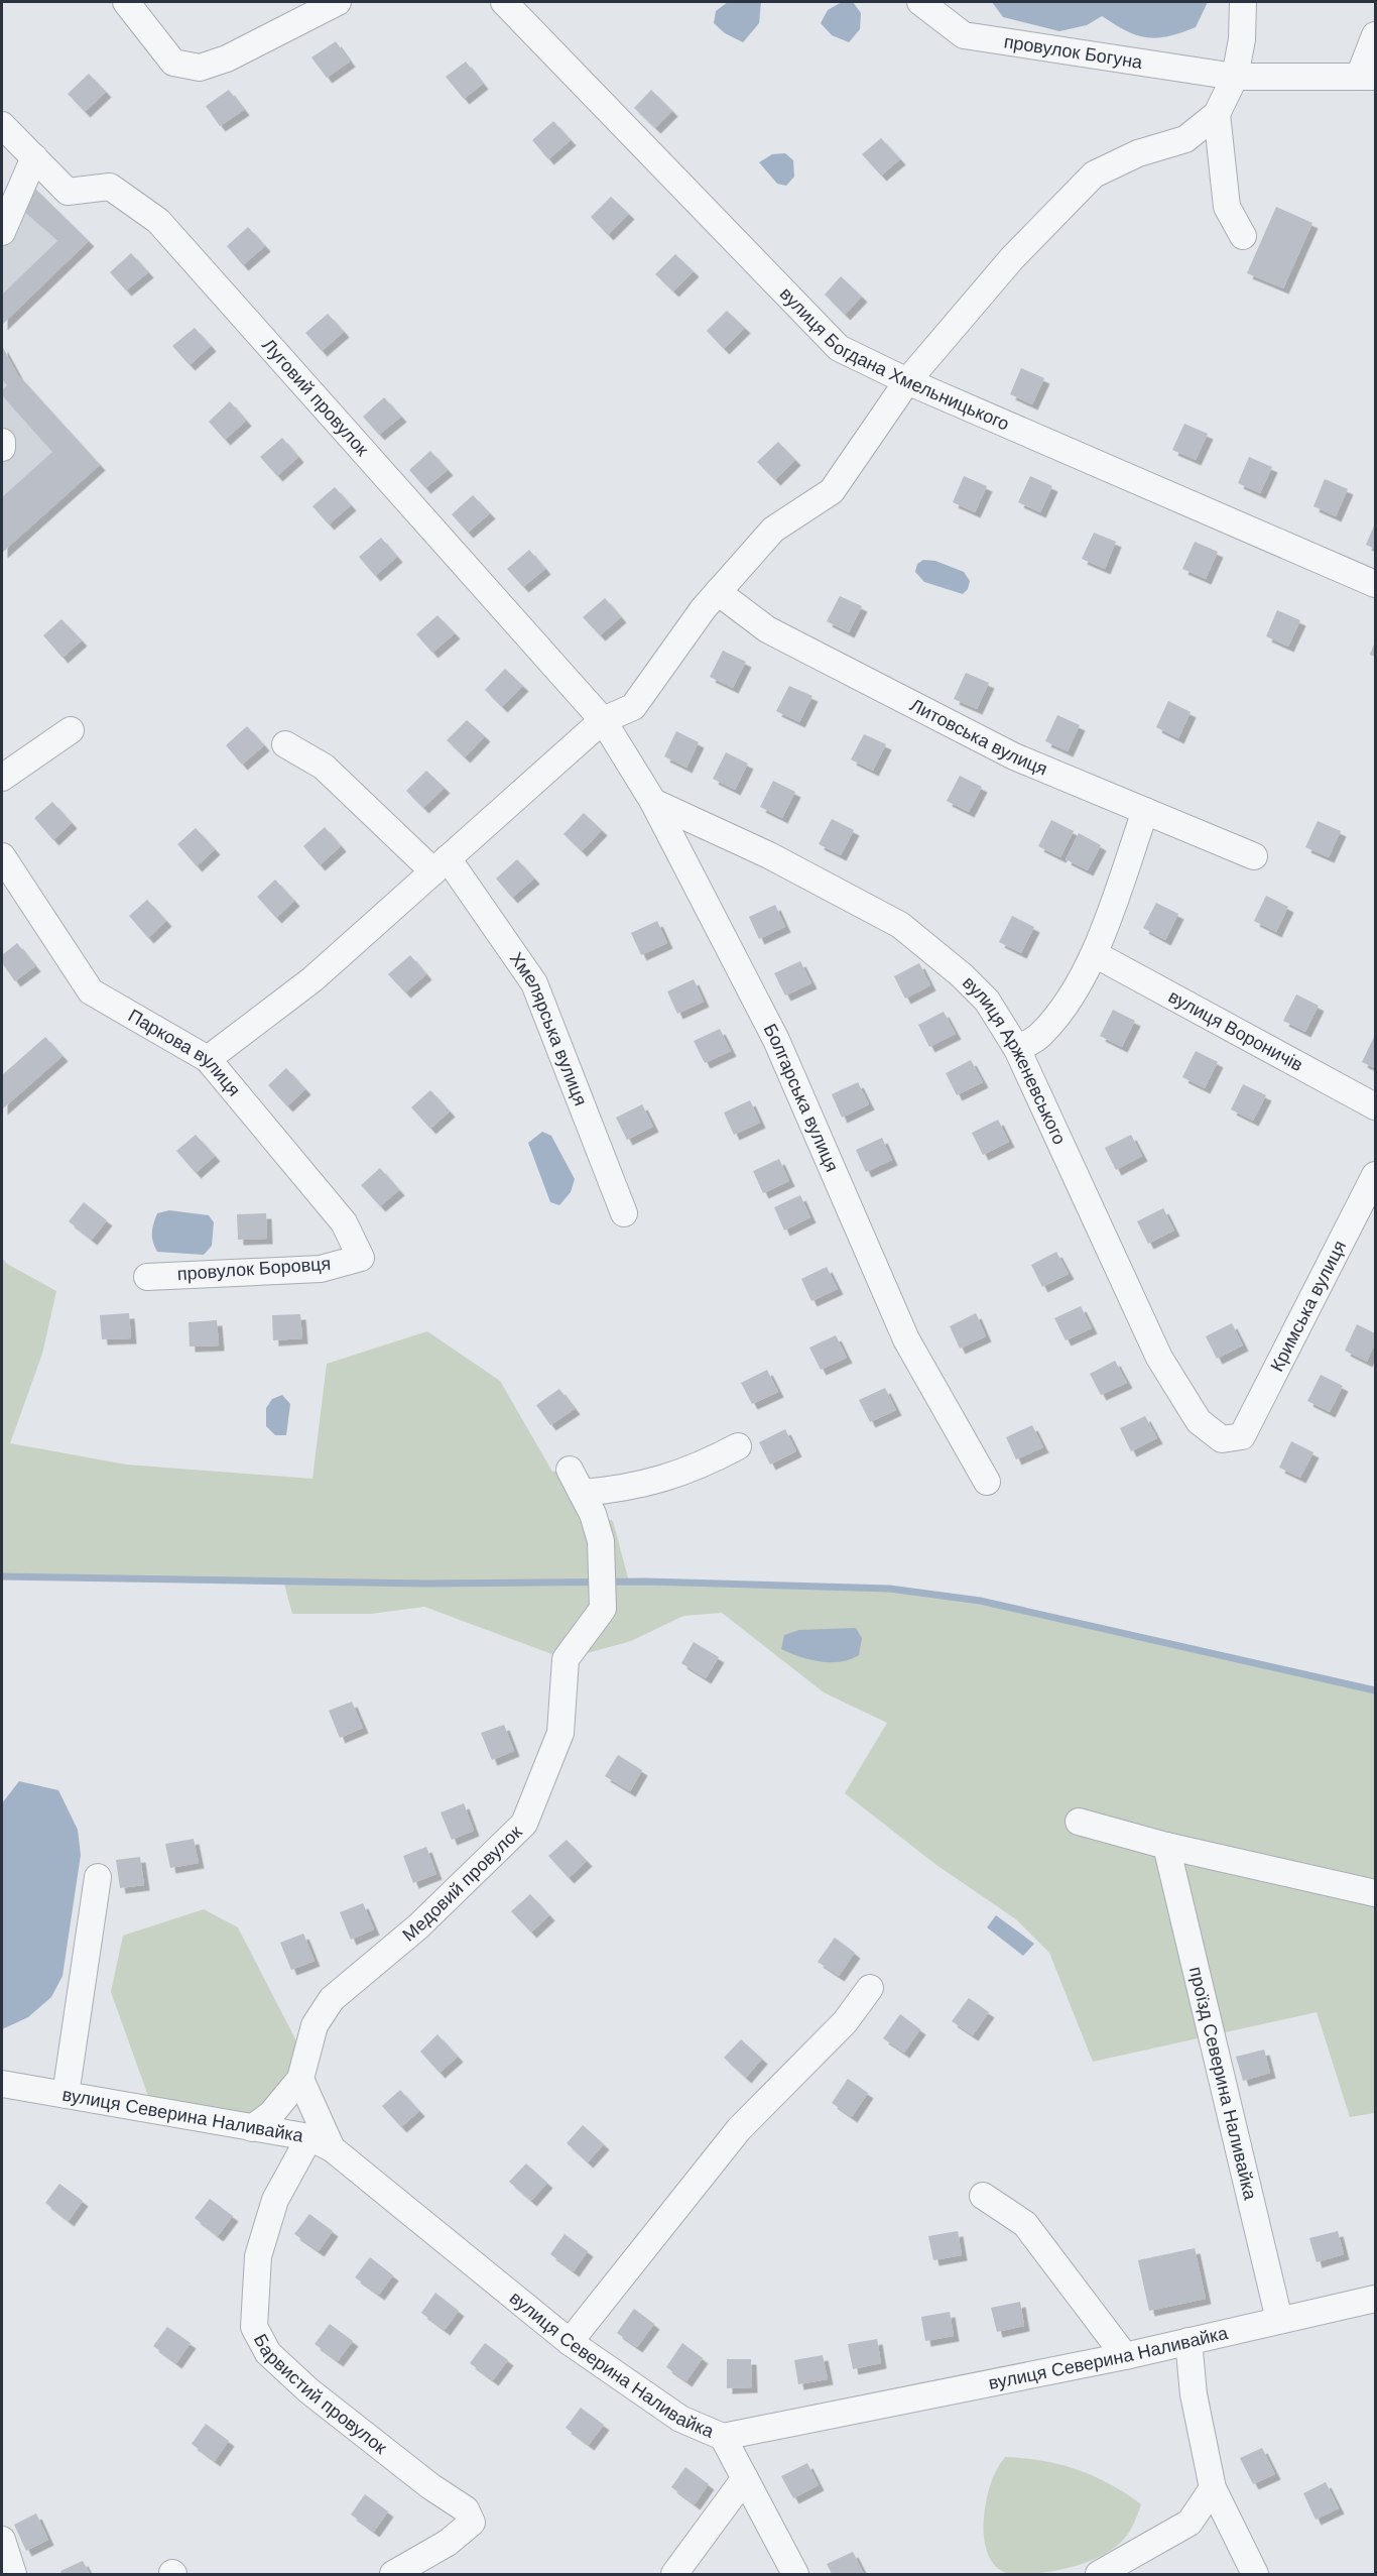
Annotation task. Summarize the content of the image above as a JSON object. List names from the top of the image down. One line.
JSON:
{"streets":{"street":["провулок Богуна","вулиця Богдана Хмельницького","Луговий провулок","Литовська вулиця","Хмелярська вулиця","вулиця Вороничів","Паркова вулиця","вулиця Арженевського","Болгарська вулиця","провулок Боровця","Кримська вулиця","Медовий провулок","проїзд Северина Наливайка","вулиця Северина Наливайка","Барвистий провулок"]},"crossings":[["Луговий провулок","Болгарська вулиця"],["Паркова вулиця","провулок Боровця"],["вулиця Арженевського","Болгарська вулиця"],["вулиця Арженевського","Кримська вулиця"],["Медовий провулок","вулиця Северина Наливайка"],["проїзд Северина Наливайка","вулиця Северина Наливайка"],["вулиця Северина Наливайка","Барвистий провулок"]]}
